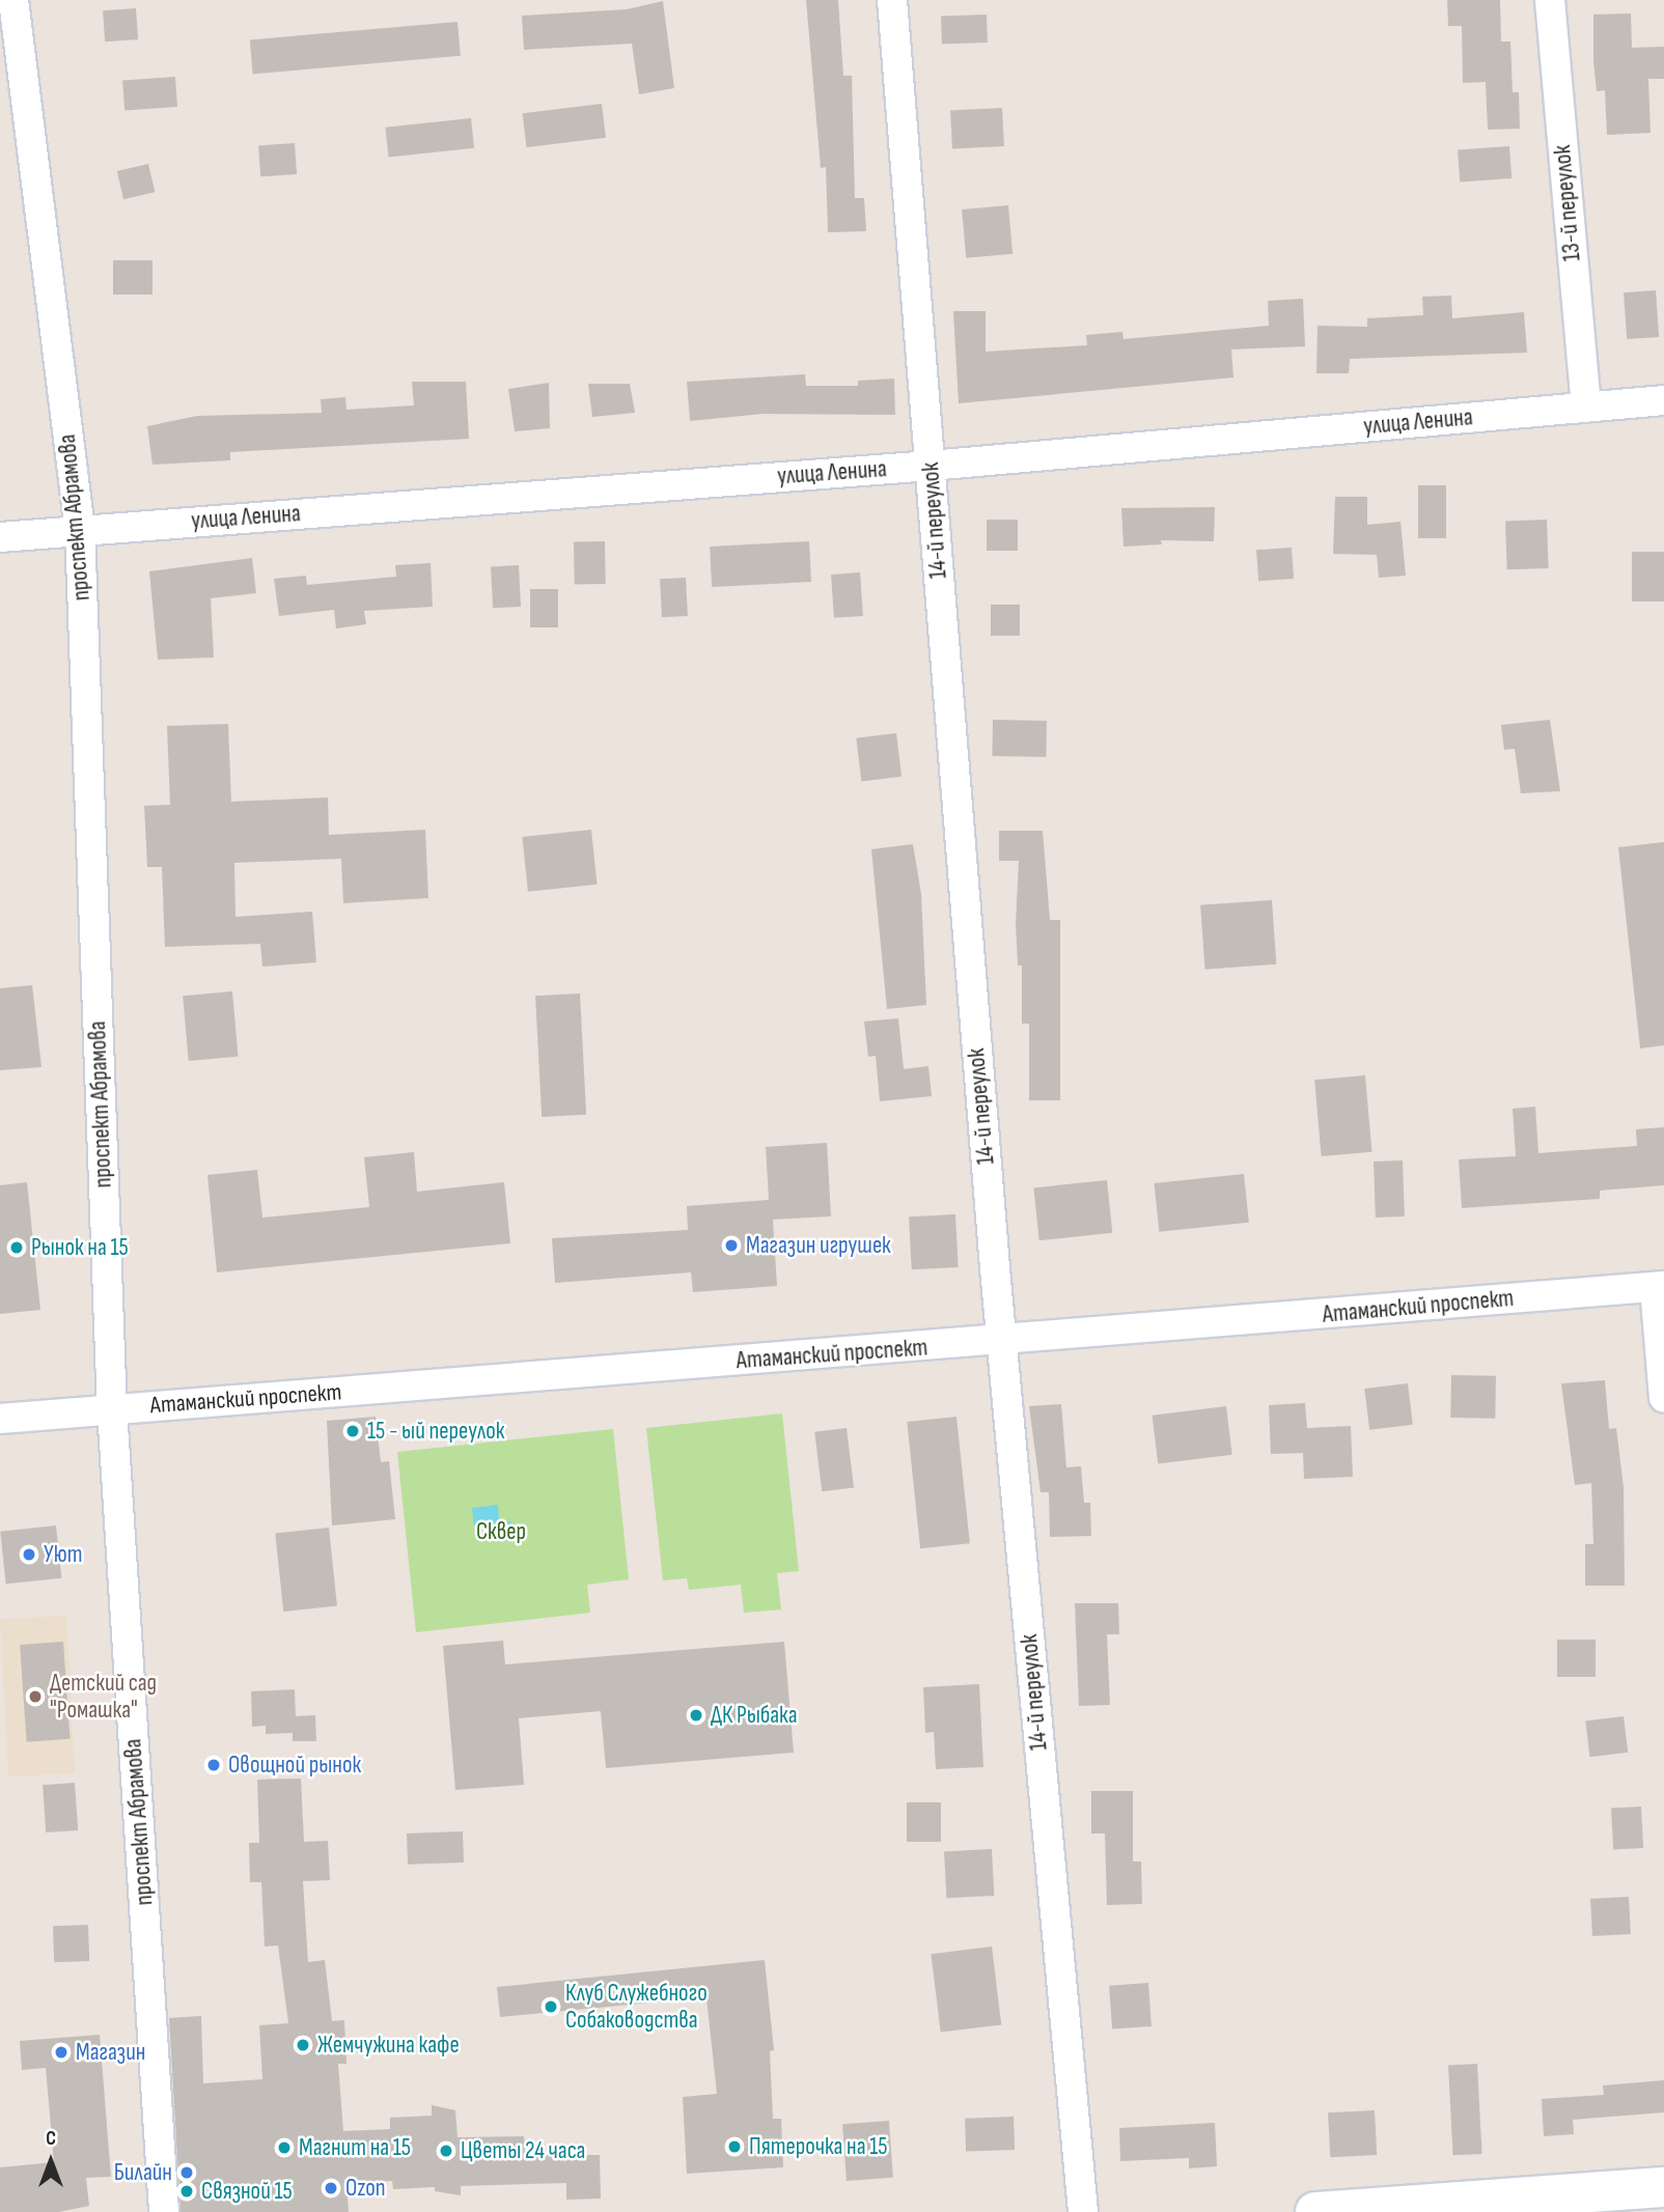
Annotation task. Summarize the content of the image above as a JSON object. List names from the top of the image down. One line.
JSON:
{"streets":{"street":["13-й переулок","улица Ленина","проспект Абрамова","14-й переулок","Атаманский проспект"]},"crossings":[["13-й переулок","улица Ленина"],["улица Ленина","проспект Абрамова"],["улица Ленина","14-й переулок"],["проспект Абрамова","Атаманский проспект"],["14-й переулок","Атаманский проспект"]],"parks":["Сквер"],"places":["Магазин игрушек","Рынок на 15","15 - ый переулок","Уют","Детский сад \"Ромашка\"","ДК Рыбака","Овощной рынок","Клуб Служебного Собаководства","Жемчужина кафе","Магазин","Пятерочка на 15","Магнит на 15","Цветы 24 часа","Билайн","Ozon","Связной 15"],"north":"top"}
